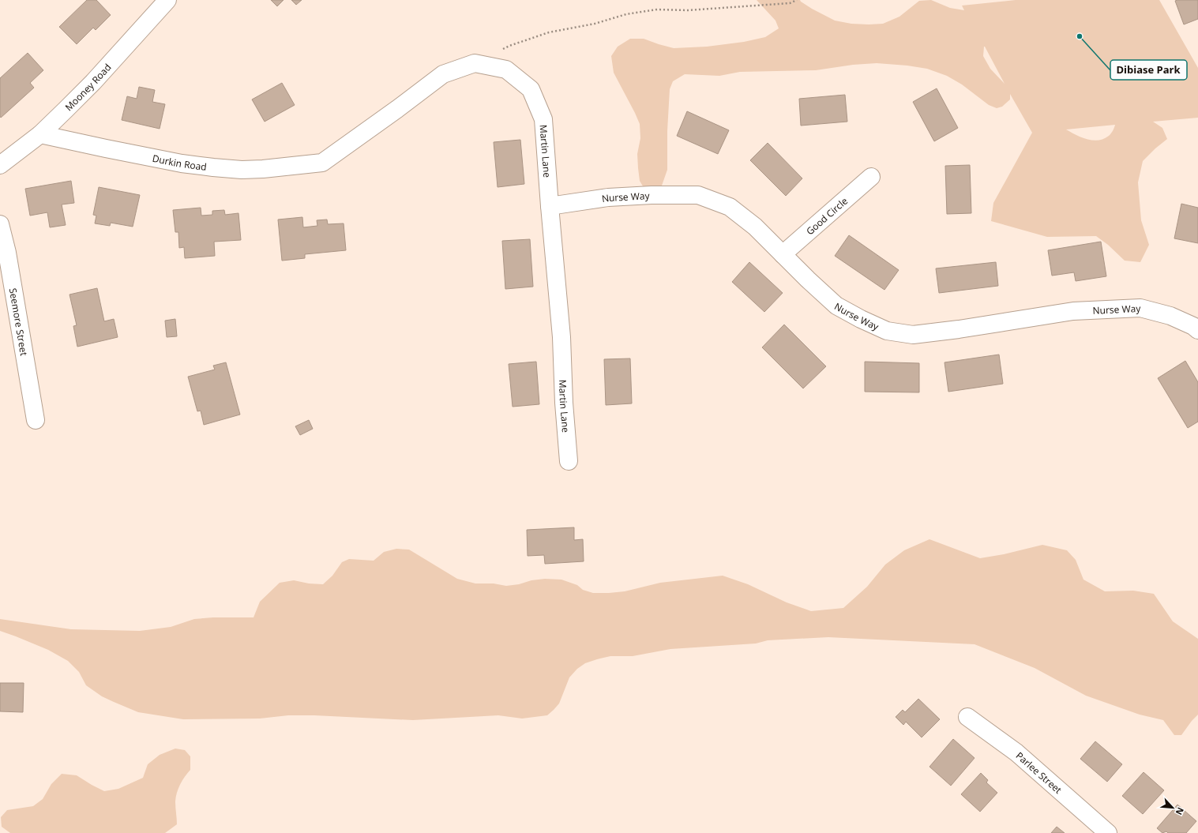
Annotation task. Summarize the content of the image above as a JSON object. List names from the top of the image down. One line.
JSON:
{"streets":{"street":["Mooney Road","Martin Lane","Durkin Road","Nurse Way","Good Circle","Seemore Street","Parlee Street"]},"crossings":[["Mooney Road","Durkin Road"],["Martin Lane","Durkin Road"],["Martin Lane","Nurse Way"],["Nurse Way","Good Circle"]],"places":["Dibiase Park"],"north":"bottom right"}
